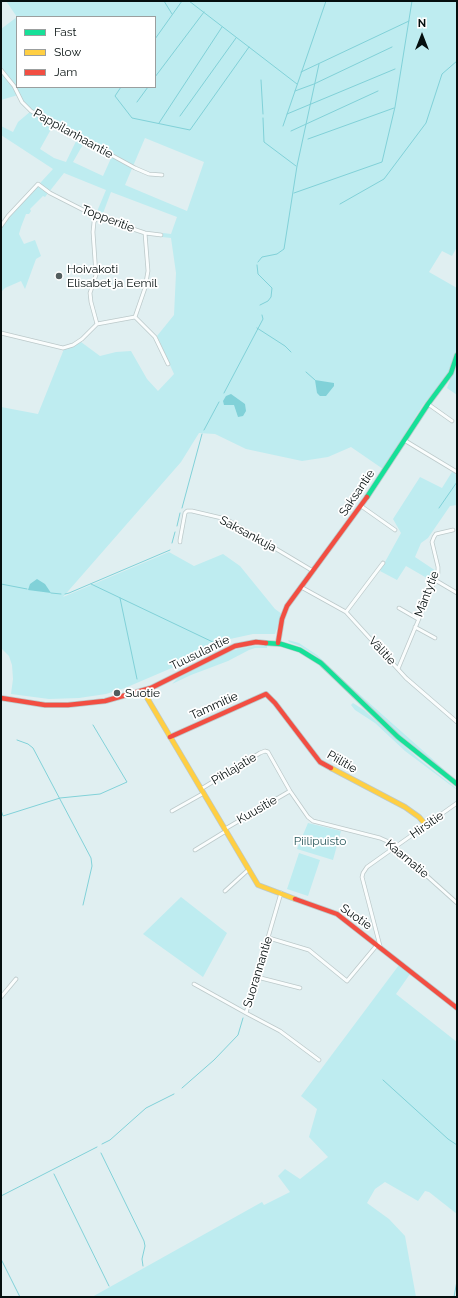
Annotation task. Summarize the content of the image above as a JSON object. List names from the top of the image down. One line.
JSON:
{"streets":{"street":["Pappilanhaantie","Topperitie","Saksantie","Saksankuja","Mäntytie","Välitie","Tuusulantie","Tammitie","Piilitie","Pihlajatie","Kuusitie","Hirsitie","Kaarnatie","Suotie","Suorannantie"]},"crossings":[["Saksantie","Saksankuja"],["Saksantie","Välitie"],["Saksantie","Tuusulantie"],["Mäntytie","Välitie"],["Tuusulantie","Suotie"],["Tammitie","Piilitie"],["Tammitie","Suotie"],["Piilitie","Hirsitie"],["Pihlajatie","Kaarnatie"],["Pihlajatie","Suotie"],["Kuusitie","Kaarnatie"],["Kuusitie","Suotie"],["Hirsitie","Kaarnatie"],["Hirsitie","Suotie"],["Suotie","Suorannantie"]],"parks":["Piilipuisto"],"places":["Hoivakoti Elisabet ja Eemil","Suotie"],"legend":["Fast","Slow","Jam"],"north":"top"}
